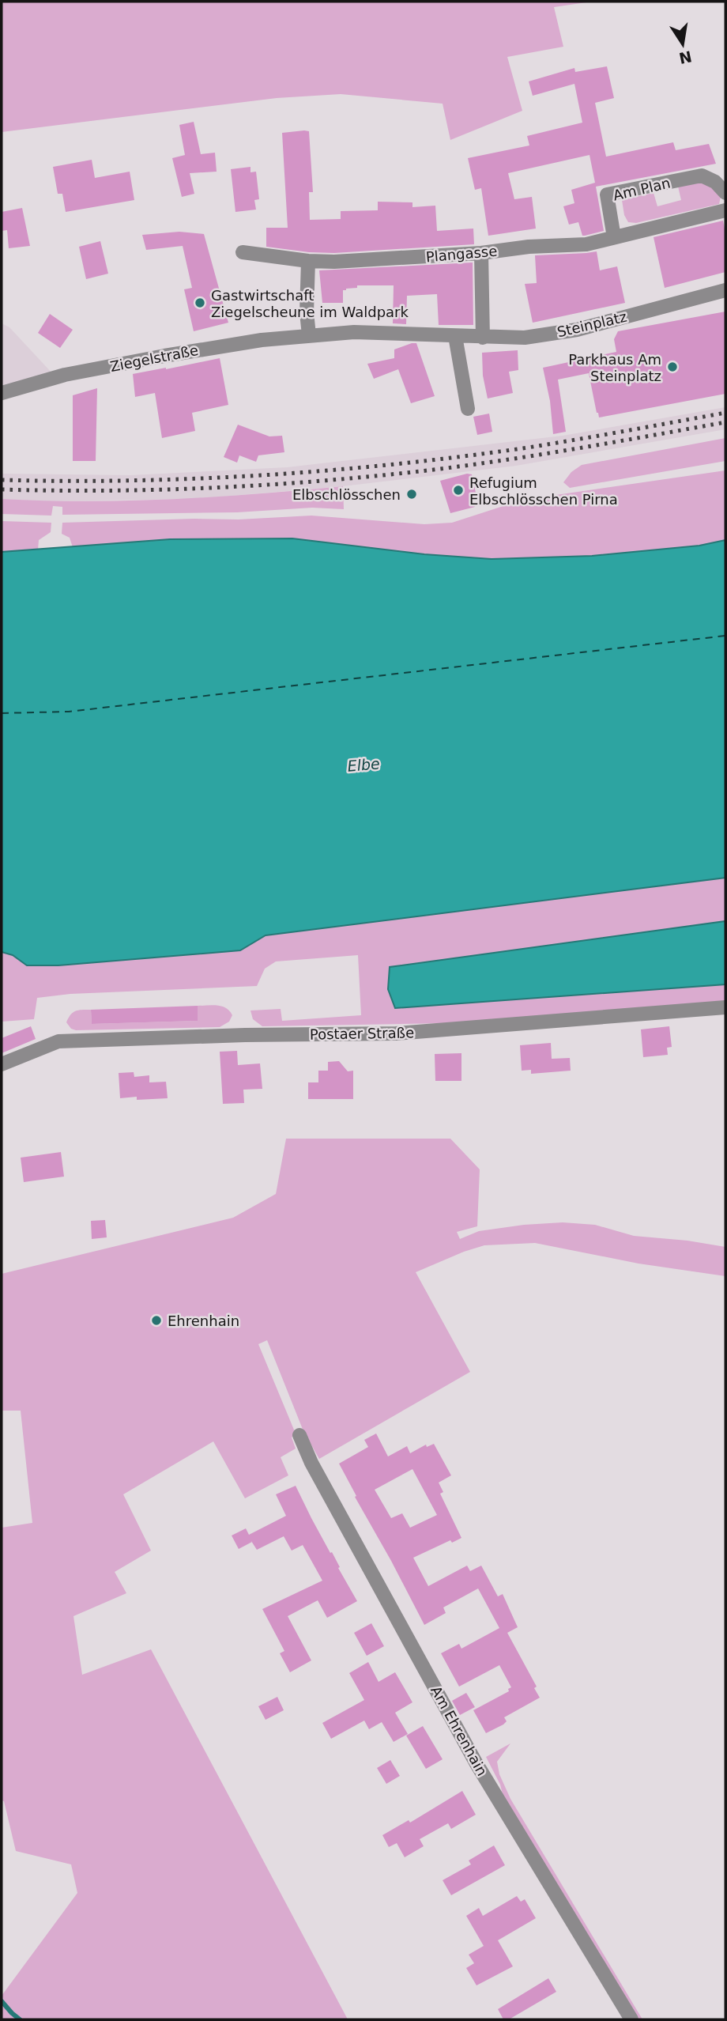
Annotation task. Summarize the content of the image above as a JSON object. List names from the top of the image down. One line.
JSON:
{"streets":{"street":["Am Plan","Plangasse","Steinplatz","Ziegelstraße","Postaer Straße","Am Ehrenhain"]},"crossings":[["Am Plan","Plangasse"],["Steinplatz","Ziegelstraße"]],"water":["Elbe"],"places":["Gastwirtschaft Ziegelscheune im Waldpark","Parkhaus Am Steinplatz","Refugium Elbschlösschen Pirna","Elbschlösschen","Ehrenhain"],"north":"bottom"}
